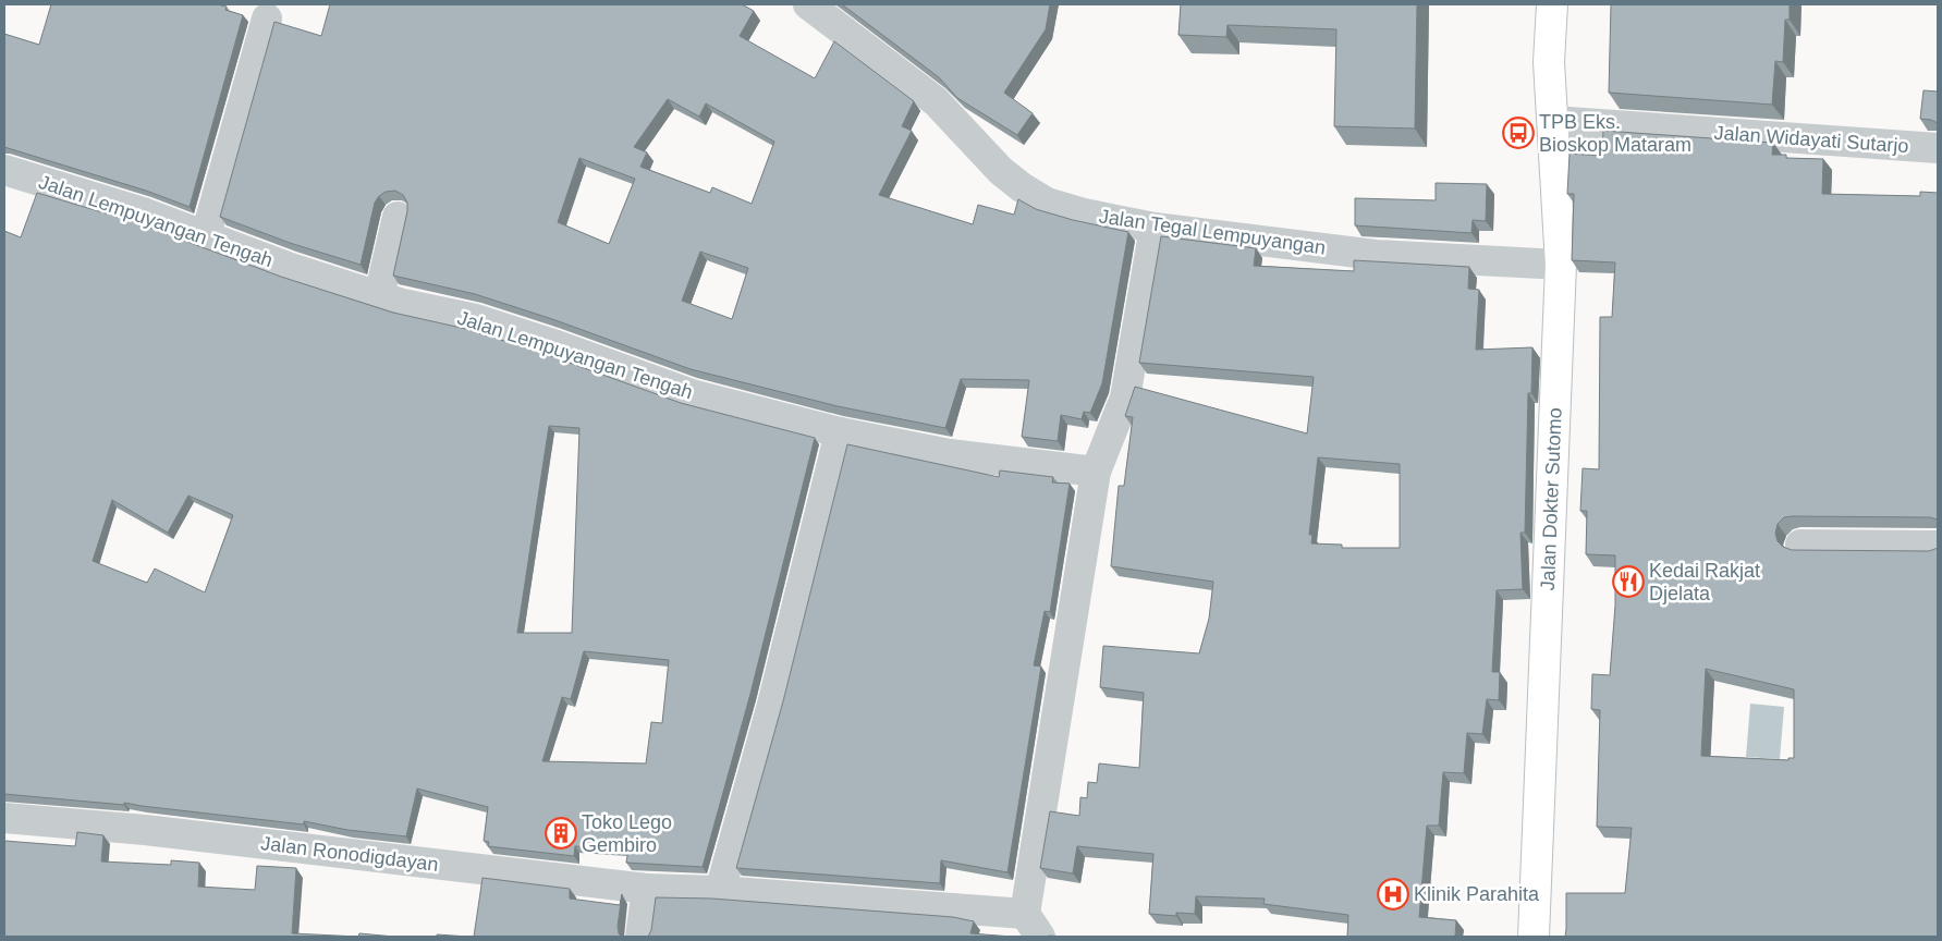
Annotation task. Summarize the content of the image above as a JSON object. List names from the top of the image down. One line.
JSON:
{"streets":{"main road":["Jalan Dokter Sutomo"],"street":["Jalan Widayati Sutarjo","Jalan Lempuyangan Tengah","Jalan Tegal Lempuyangan","Jalan Ronodigdayan"]},"crossings":[["Jalan Widayati Sutarjo","Jalan Dokter Sutomo"],["Jalan Tegal Lempuyangan","Jalan Dokter Sutomo"]],"places":{"bus stop":["TPB Eks. Bioskop Mataram"],"restaurant":["Kedai Rakjat Djelata"],"building":["Toko Lego Gembiro"],"hospital":["Klinik Parahita"]}}
